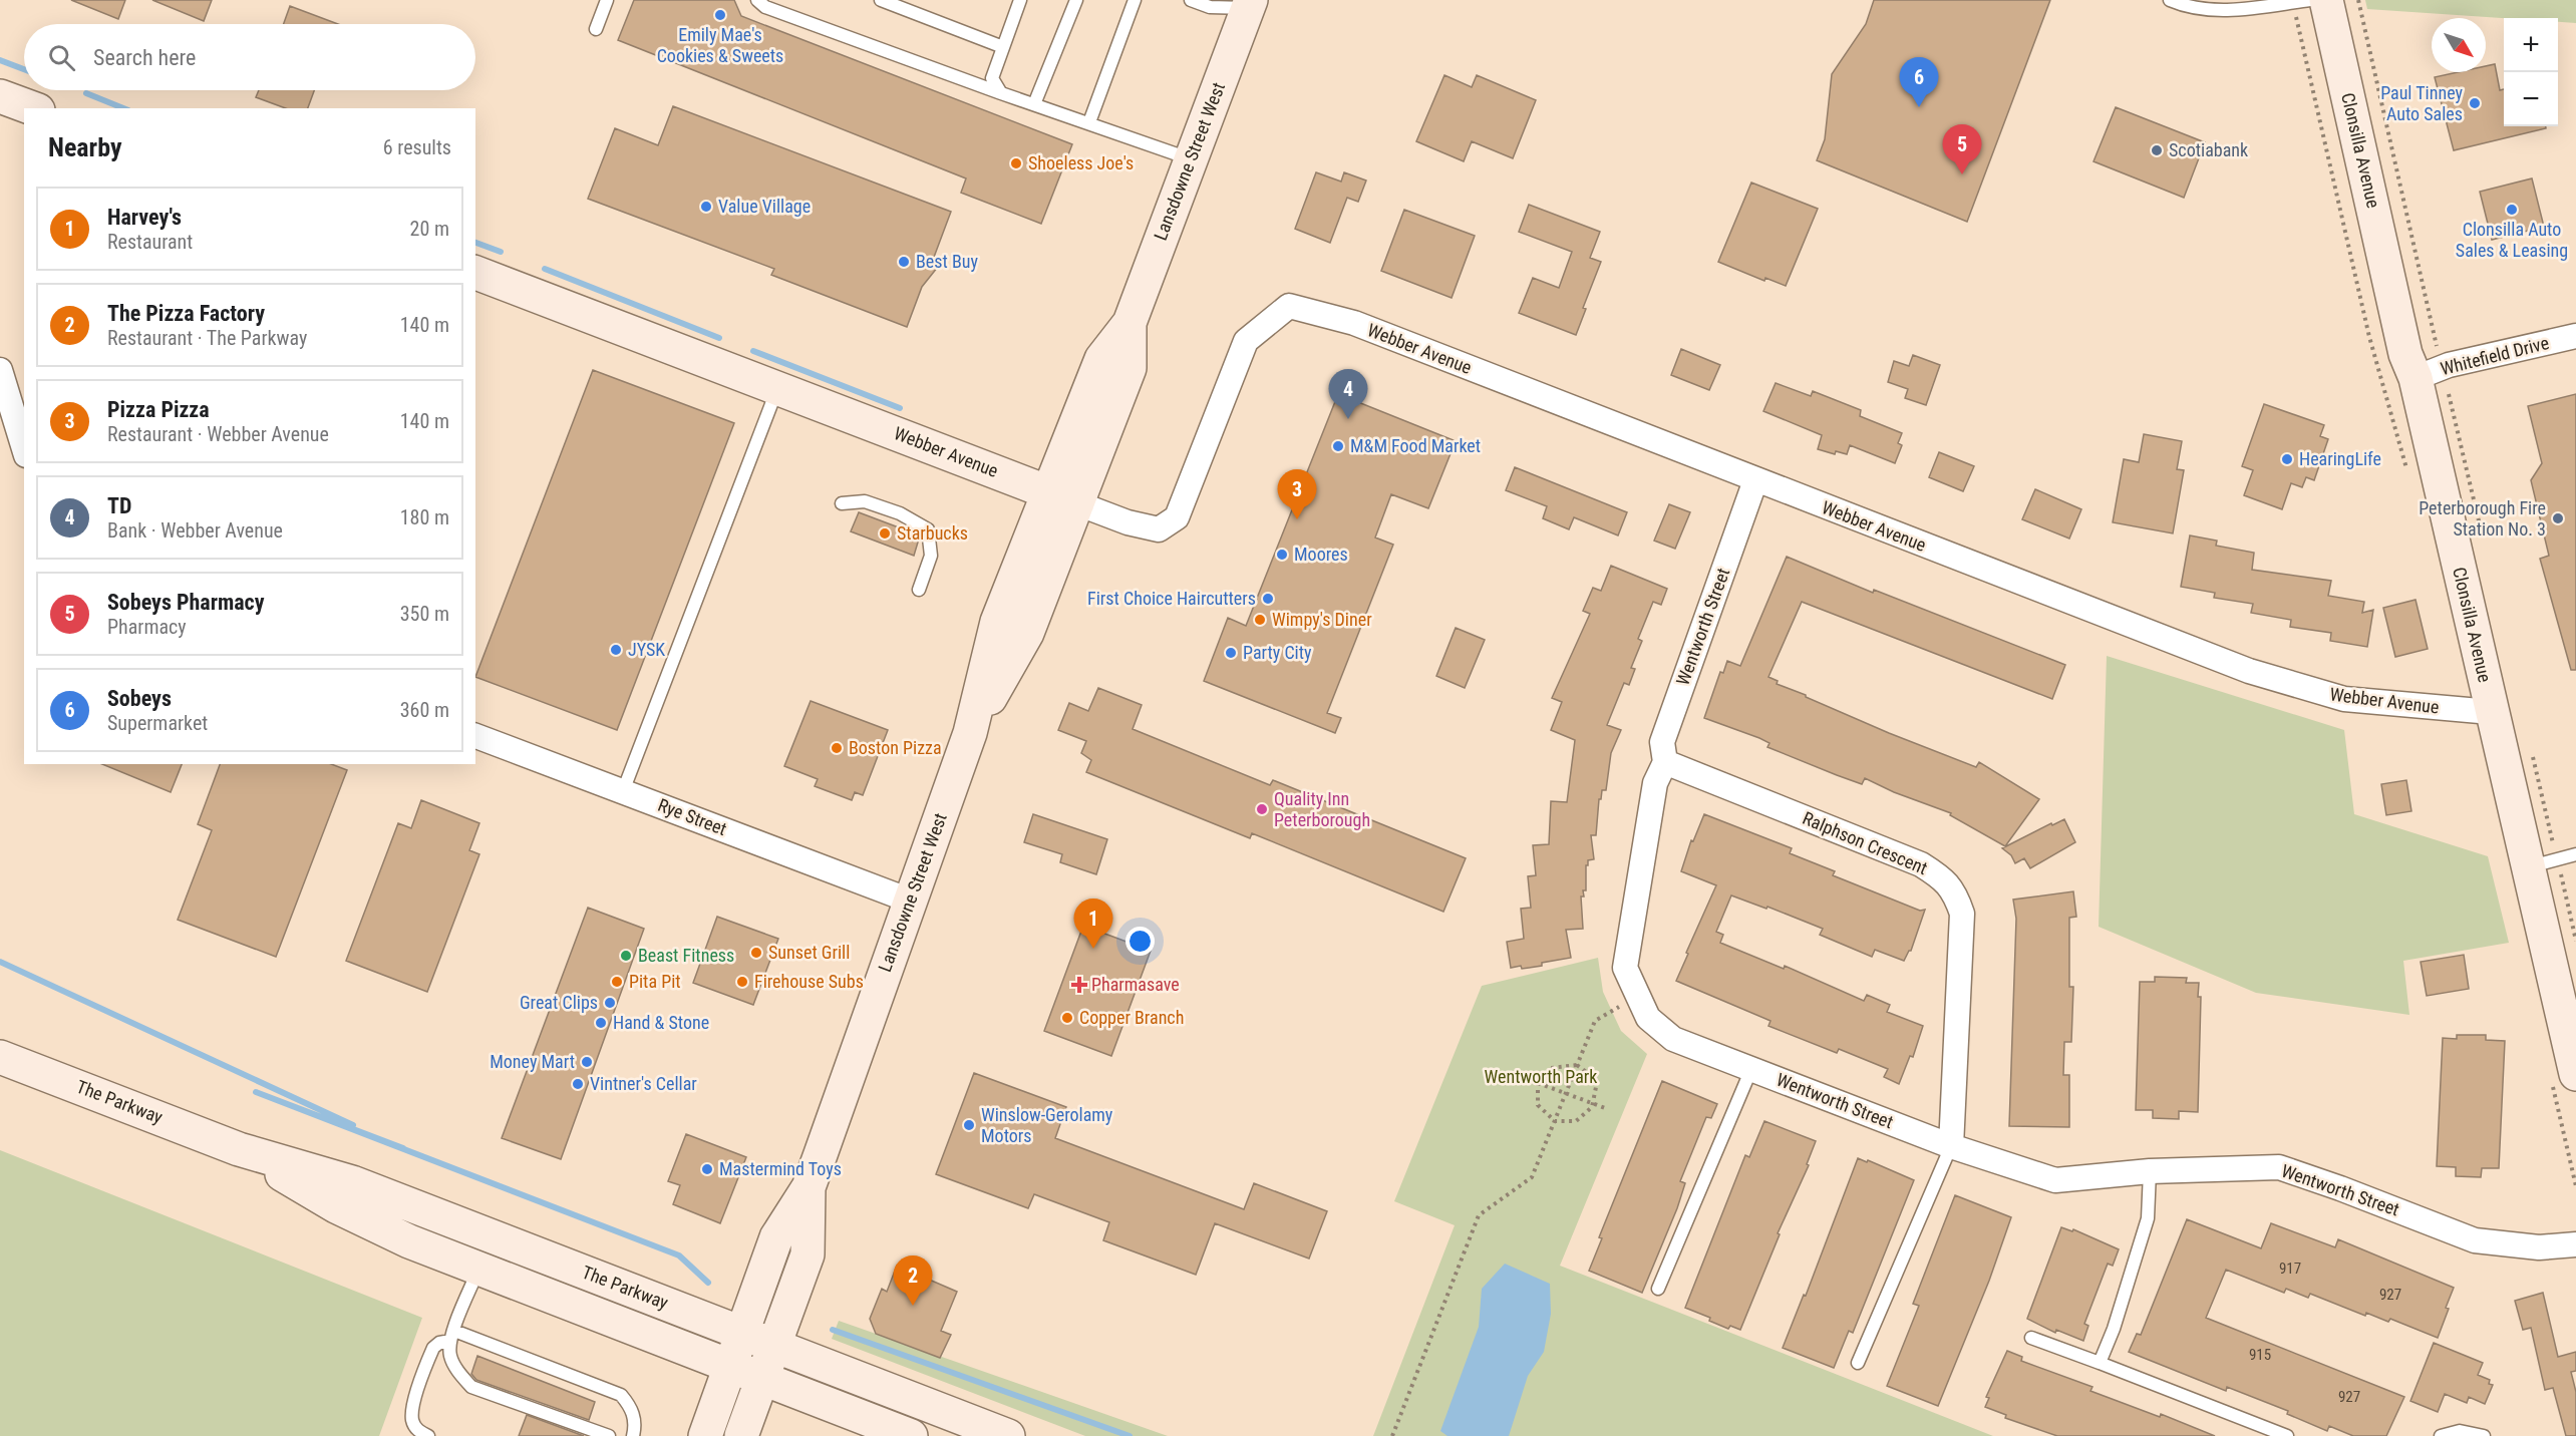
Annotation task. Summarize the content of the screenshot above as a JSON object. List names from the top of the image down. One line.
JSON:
{"streets":{"main road":["Clonsilla Avenue","Lansdowne Street West","Webber Avenue","The Parkway"],"street":["Whitefield Drive","Wentworth Street","Rye Street","Ralphson Crescent"]},"crossings":[["Clonsilla Avenue","Webber Avenue"],["Clonsilla Avenue","Whitefield Drive"],["Lansdowne Street West","Webber Avenue"],["Lansdowne Street West","Rye Street"],["Lansdowne Street West","The Parkway"],["Webber Avenue","Wentworth Street"],["Wentworth Street","Ralphson Crescent"]],"parks":["Wentworth Park"],"places":{"other":["Emily Mae's Cookies & Sweets","Paul Tinney Auto Sales","Scotiabank","Shoeless Joe's","Value Village","Clonsilla Auto Sales & Leasing","Best Buy","M&M Food Market","HearingLife","Peterborough Fire Station No. 3","Starbucks","Moores","First Choice Haircutters","Wimpy's Diner","JYSK","Party City","Boston Pizza","Quality Inn Peterborough","Sunset Grill","Beast Fitness","Pita Pit","Firehouse Subs","Great Clips","Copper Branch","Hand & Stone","Money Mart","Vintner's Cellar","Winslow-Gerolamy Motors","Mastermind Toys"],"health":["Pharmasave"]},"house_numbers":["917","927","915","927"],"north":"bottom right","page":{"map_buttons":["+","−"],"search":"Search here","pins":["6","5","4","3","1","2"],"heading":["Nearby","6 results"],"list":[{"mark":"1","name":"Harvey's","note":"Restaurant","value":"20 m"},{"mark":"2","name":"The Pizza Factory","note":"Restaurant · The Parkway","value":"140 m"},{"mark":"3","name":"Pizza Pizza","note":"Restaurant · Webber Avenue","value":"140 m"},{"mark":"4","name":"TD","note":"Bank · Webber Avenue","value":"180 m"},{"mark":"5","name":"Sobeys Pharmacy","note":"Pharmacy","value":"350 m"},{"mark":"6","name":"Sobeys","note":"Supermarket","value":"360 m"}]}}
